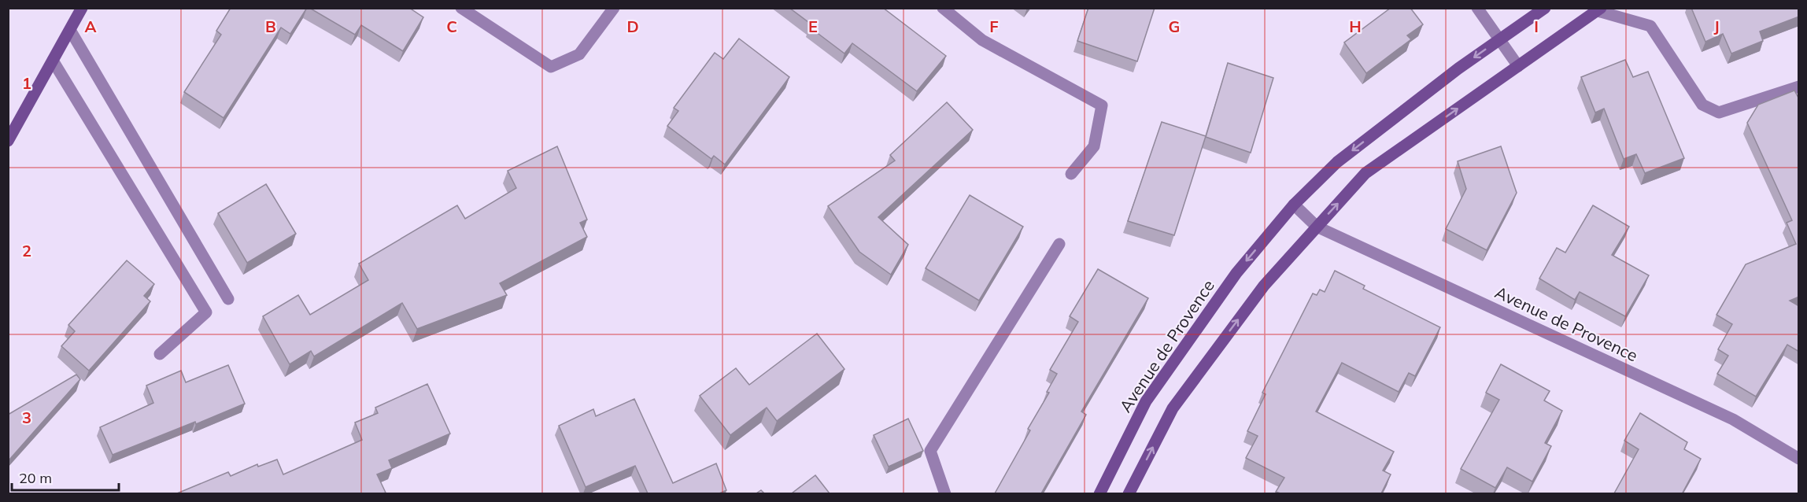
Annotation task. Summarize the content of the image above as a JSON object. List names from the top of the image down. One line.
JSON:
{"streets":{"street":["Avenue de Provence"]},"scale_bar":"20 m","grid":{"columns":["A","B","C","D","E","F","G","H","I","J"],"rows":["1","2","3"]}}
